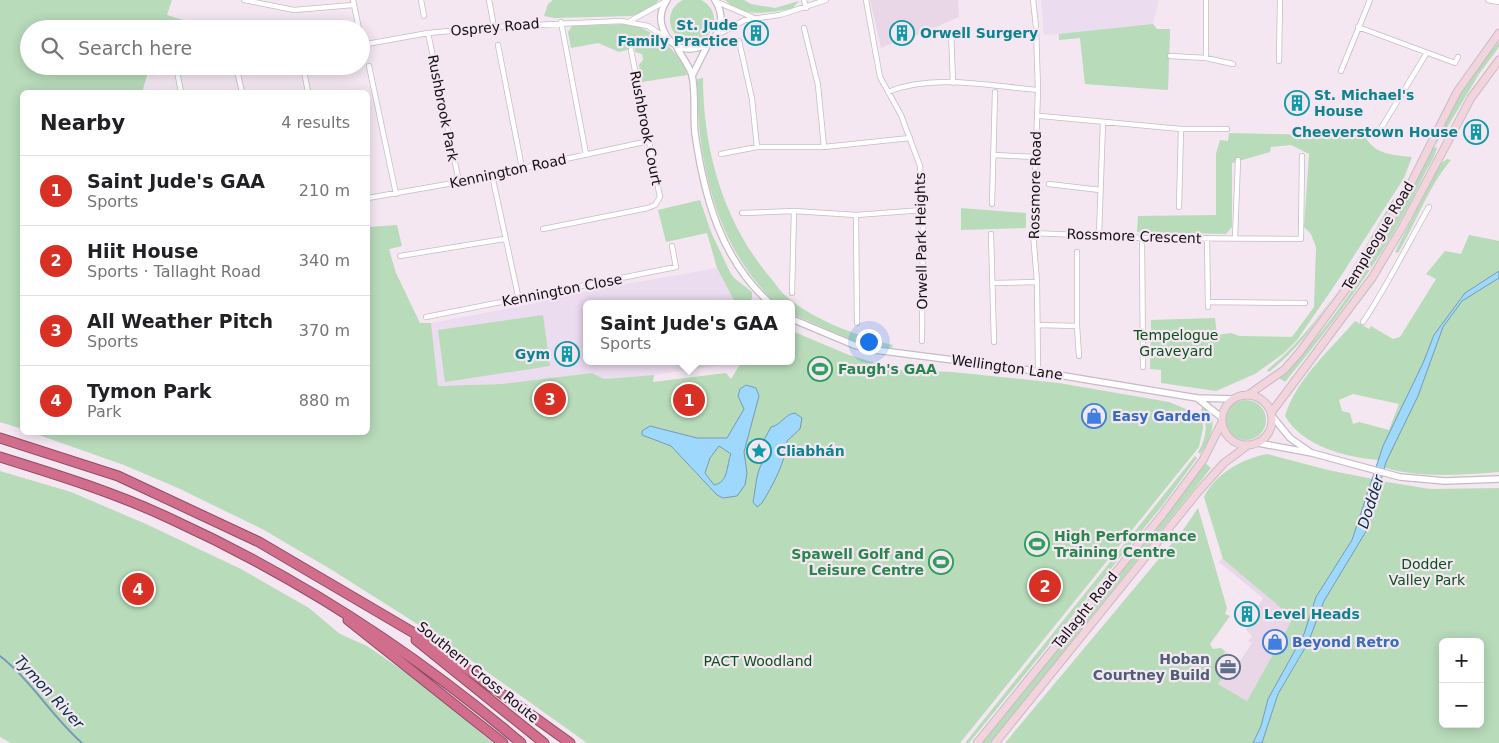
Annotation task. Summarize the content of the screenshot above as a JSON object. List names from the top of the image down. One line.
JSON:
{"streets":{"highway":["Southern Cross Route"],"main road":["Templeogue Road","Tallaght Road"],"street":["Osprey Road","Rushbrook Park","Rushbrook Court","Kennington Road","Rossmore Road","Rossmore Crescent","Orwell Park Heights","Kennington Close","Wellington Lane"]},"crossings":[["Osprey Road","Rushbrook Park"],["Rushbrook Park","Kennington Road"],["Rushbrook Court","Kennington Road"],["Rossmore Road","Rossmore Crescent"],["Rossmore Road","Wellington Lane"],["Templeogue Road","Wellington Lane"],["Templeogue Road","Tallaght Road"],["Wellington Lane","Tallaght Road"]],"water":["Dodder","Tymon River"],"parks":["Tempelogue Graveyard","Dodder Valley Park","PACT Woodland"],"places":{"building":["St. Jude Family Practice","Orwell Surgery","St. Michael's House","Cheeverstown House","Gym","Level Heads"],"sports":["Faugh's GAA","High Performance Training Centre","Spawell Golf and Leisure Centre"],"shop":["Easy Garden","Beyond Retro"],"place":["Cliabhán"],"office":["Hoban Courtney Build"]},"page":{"search":"Search here","heading":["Nearby","4 results"],"list":[{"mark":"1","name":"Saint Jude's GAA","note":"Sports","value":"210 m"},{"mark":"2","name":"Hiit House","note":"Sports · Tallaght Road","value":"340 m"},{"mark":"3","name":"All Weather Pitch","note":"Sports","value":"370 m"},{"mark":"4","name":"Tymon Park","note":"Park","value":"880 m"}],"popup":["Saint Jude's GAA","Sports"],"pins":["3","1","2","4"],"map_buttons":["+","−"]}}
